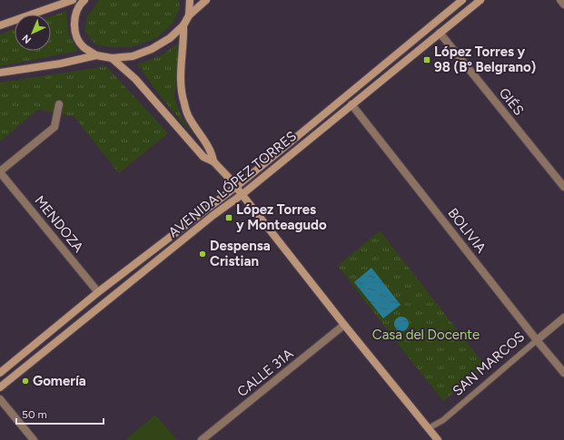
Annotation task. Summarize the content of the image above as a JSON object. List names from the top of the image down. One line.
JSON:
{"streets":{"main road":["AVENIDA LÓPEZ TORRES"],"street":["GIÉS","MENDOZA","BOLIVIA","SAN MARCOS","CALLE 31A"]},"crossings":[["GIÉS","AVENIDA LÓPEZ TORRES"],["AVENIDA LÓPEZ TORRES","MENDOZA"],["AVENIDA LÓPEZ TORRES","BOLIVIA"],["BOLIVIA","SAN MARCOS"]],"parks":["Casa del Docente"],"places":{"transit":["López Torres y 98 (B° Belgrano)","López Torres y Monteagudo"],"other":["Despensa Cristian","Gomería"]},"scale_bar":"50 m","north":"bottom left"}
